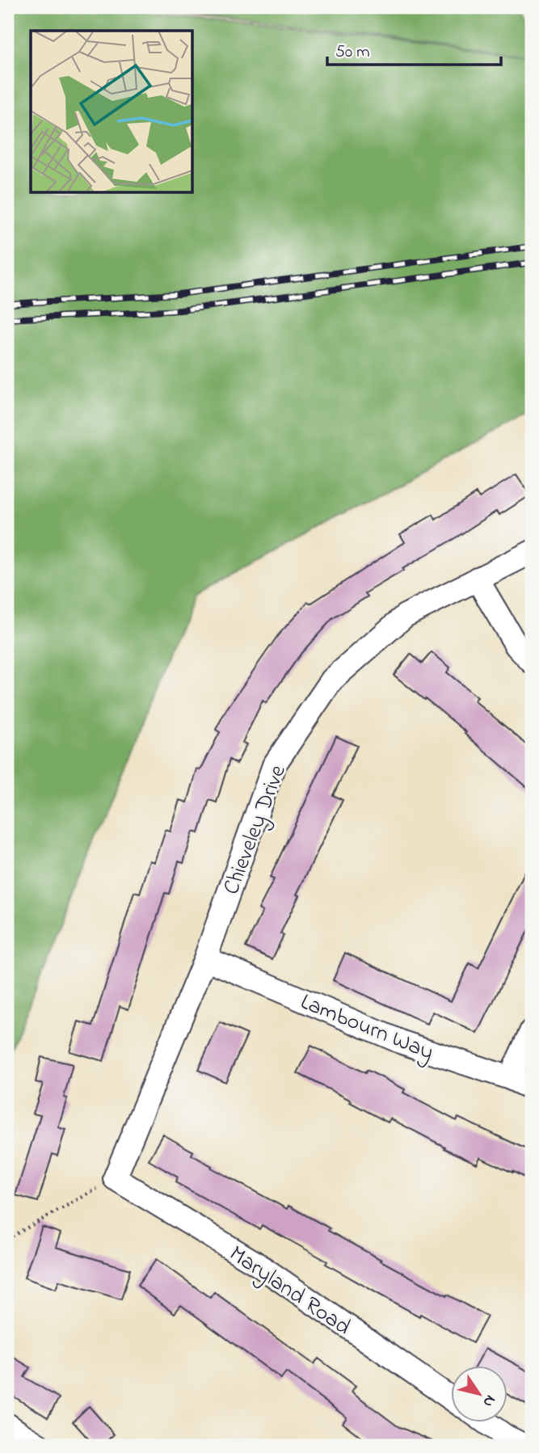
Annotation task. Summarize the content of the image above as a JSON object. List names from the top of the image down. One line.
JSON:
{"streets":{"street":["Chieveley Drive","Lambourn Way","Maryland Road"]},"crossings":[["Chieveley Drive","Lambourn Way"],["Chieveley Drive","Maryland Road"]],"scale_bar":"50 m","north":"bottom right"}
